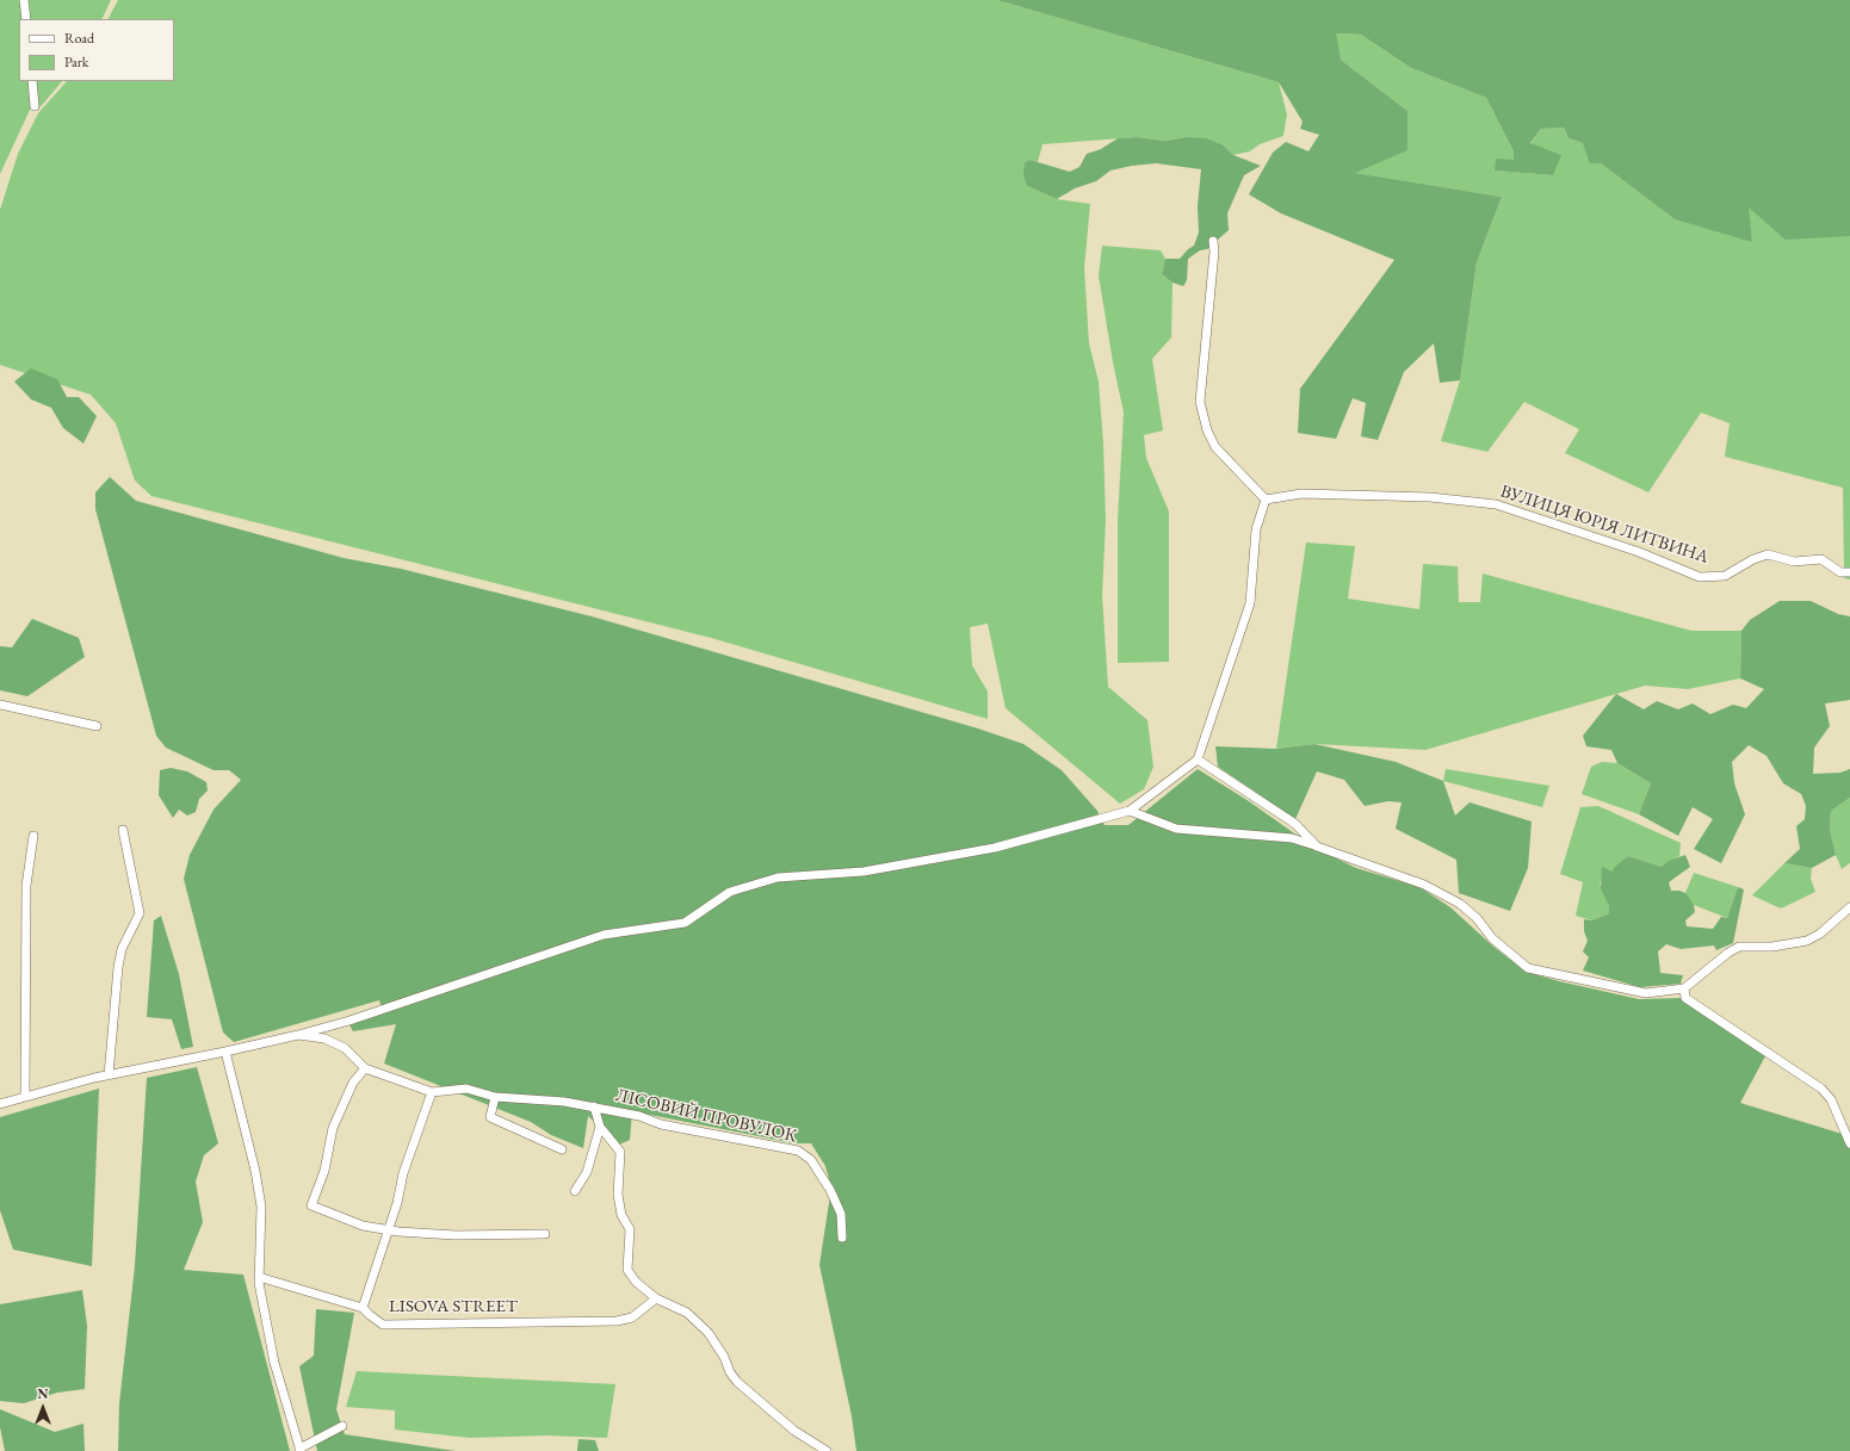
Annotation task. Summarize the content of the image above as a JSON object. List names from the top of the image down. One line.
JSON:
{"streets":{"street":["ВУЛИЦЯ ЮРІЯ ЛИТВИНА","ЛІСОВИЙ ПРОВУЛОК","LISOVA STREET"]},"crossings":[["ЛІСОВИЙ ПРОВУЛОК","LISOVA STREET"]],"legend":["Road","Park"],"north":"top"}
